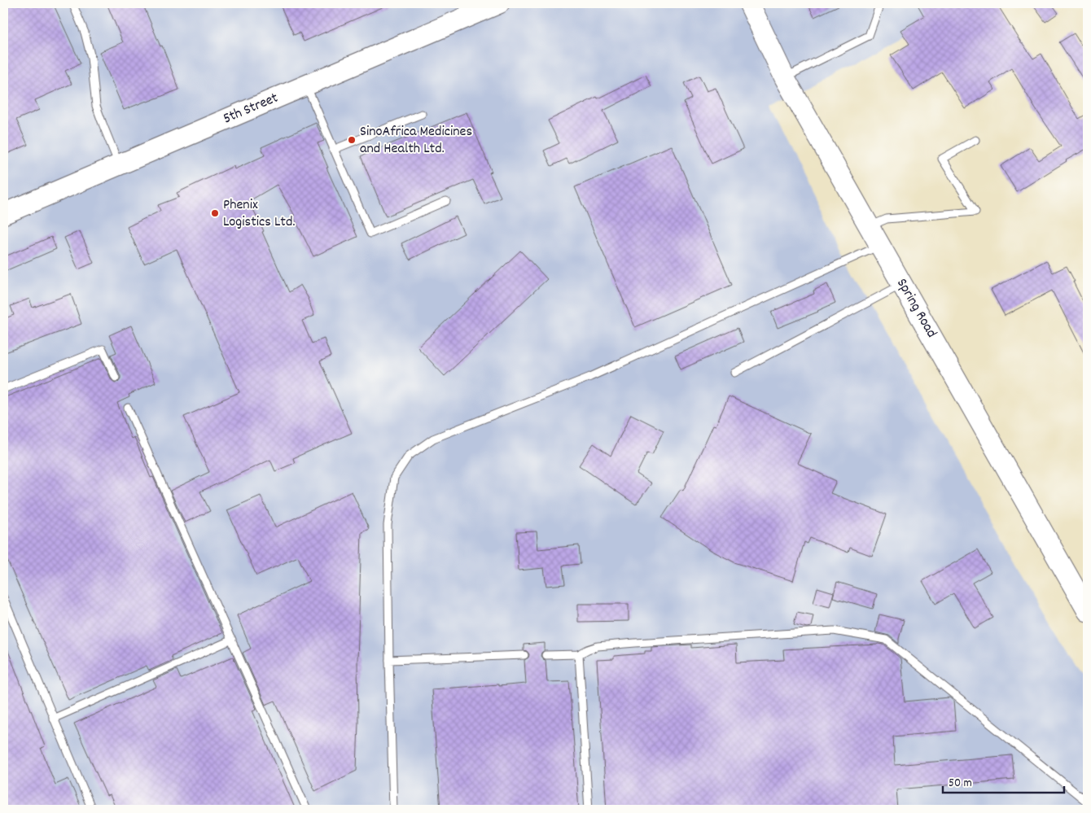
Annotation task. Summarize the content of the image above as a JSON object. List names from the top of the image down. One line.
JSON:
{"streets":{"main road":["5th Street","Spring Road"]},"places":["SinoAfrica Medicines and Health Ltd.","Phenix Logistics Ltd."],"scale_bar":"50 m"}
